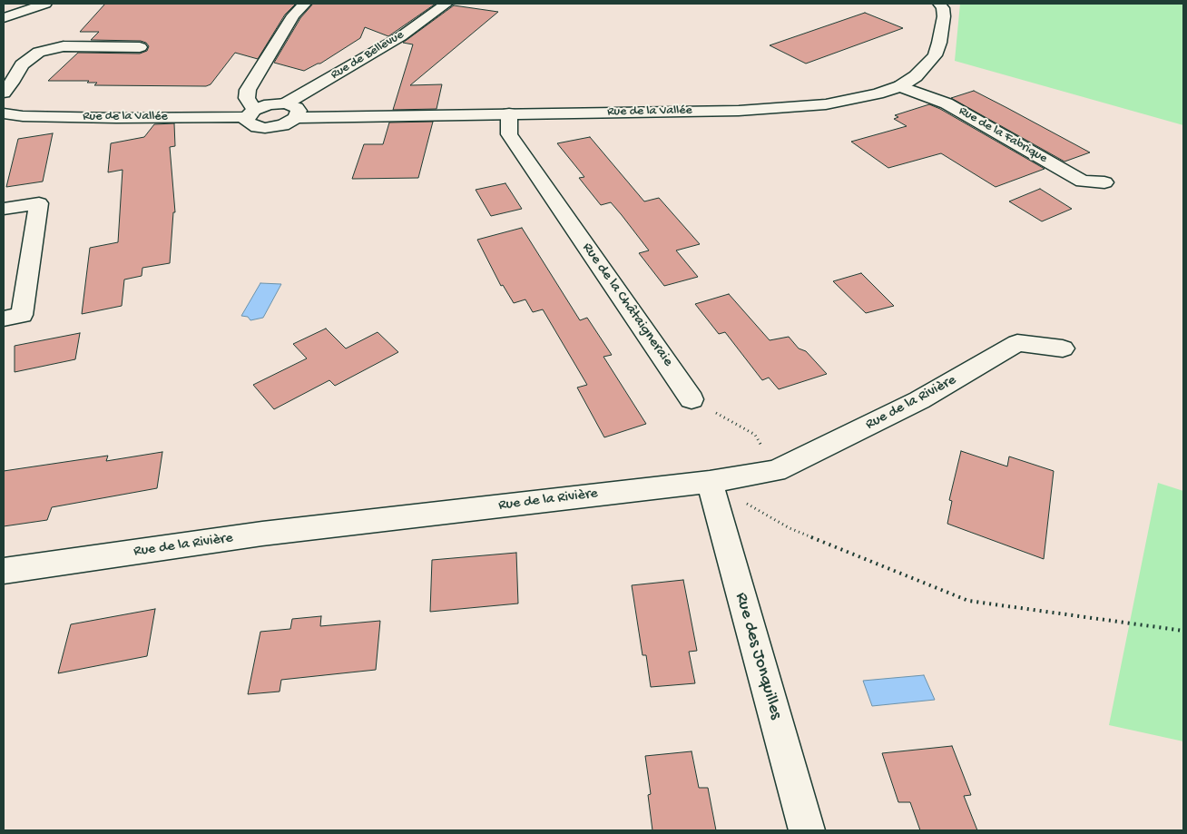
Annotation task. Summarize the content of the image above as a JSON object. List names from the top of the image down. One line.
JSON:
{"streets":{"street":["Rue de Bellevue","Rue de la Vallée","Rue de la Fabrique","Rue de la Châtaigneraie","Rue de la Rivière","Rue des Jonquilles"]},"crossings":[["Rue de la Vallée","Rue de la Fabrique"],["Rue de la Vallée","Rue de la Châtaigneraie"],["Rue de la Rivière","Rue des Jonquilles"]]}
